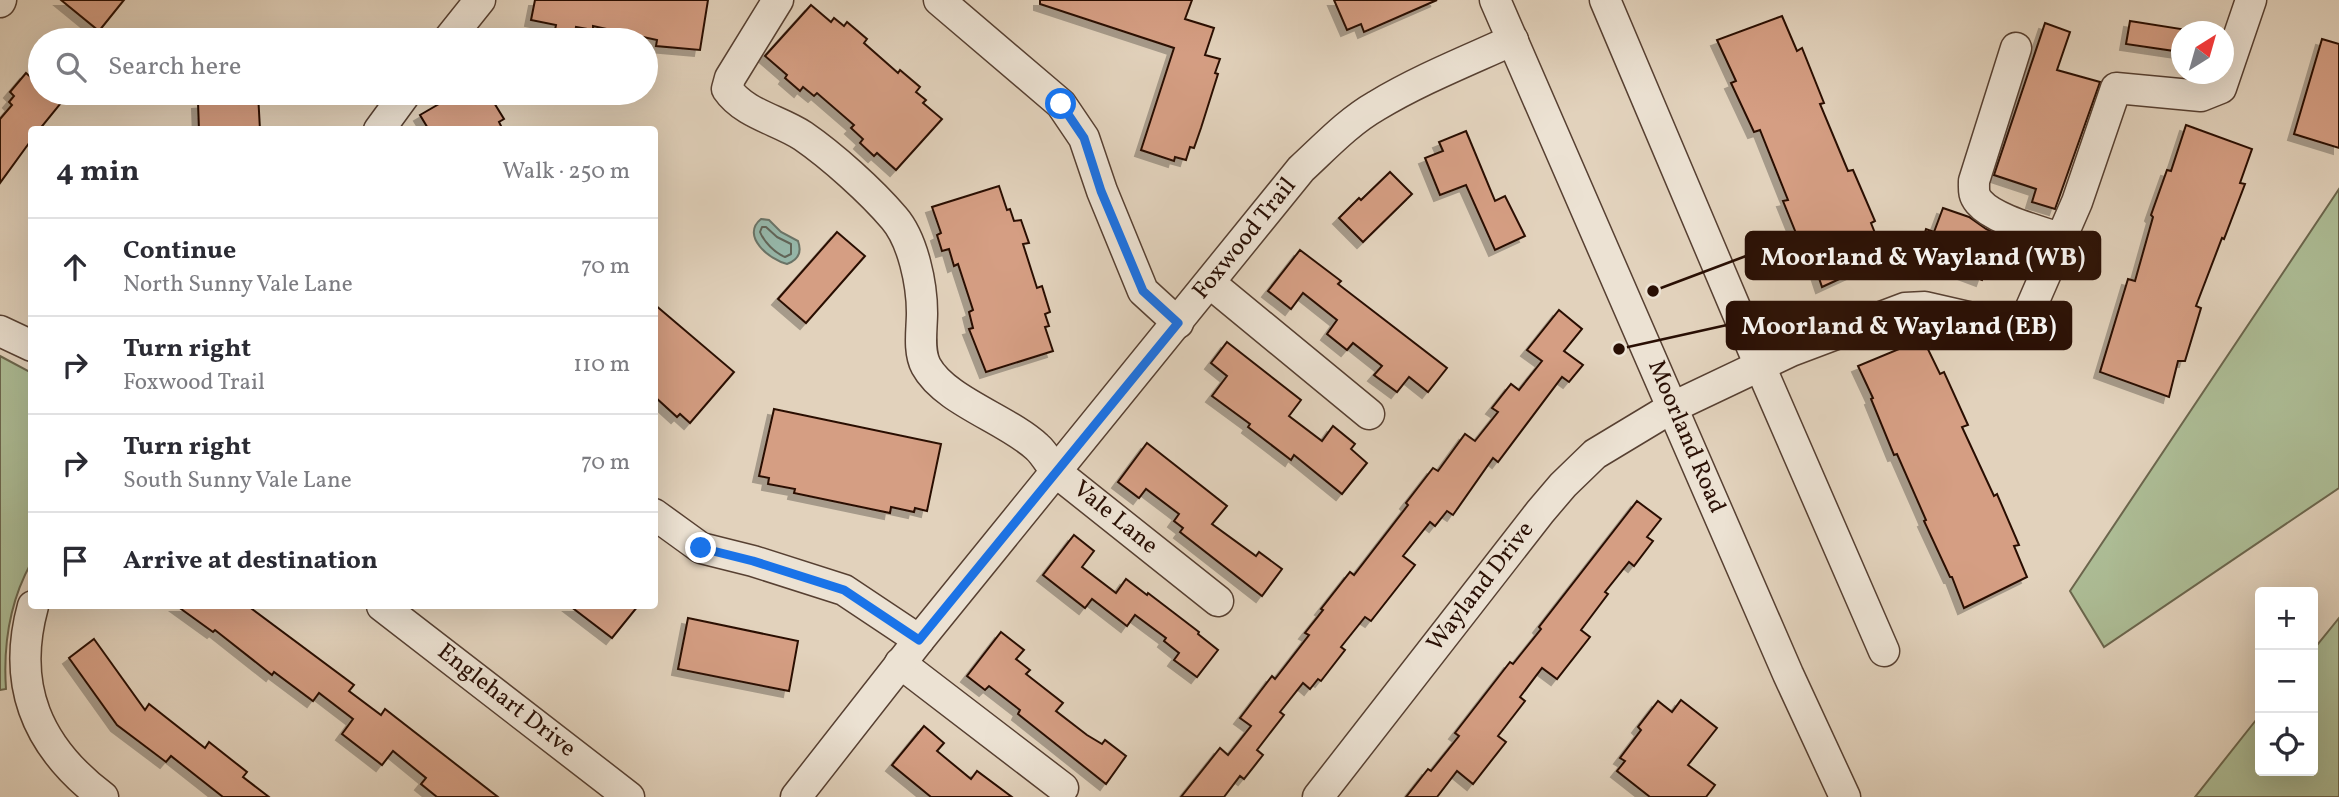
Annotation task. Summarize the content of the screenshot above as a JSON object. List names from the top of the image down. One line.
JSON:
{"streets":{"street":["Foxwood Trail","Moorland Road","Vale Lane","Wayland Drive","Englehart Drive"]},"crossings":[["Foxwood Trail","Moorland Road"],["Foxwood Trail","Vale Lane"],["Moorland Road","Wayland Drive"]],"places":["Moorland & Wayland (WB)","Moorland & Wayland (EB)"],"north":"top right","page":{"search":"Search here","heading":["4 min","Walk · 250 m"],"list":[["Continue","North Sunny Vale Lane","70 m"],["Turn right","Foxwood Trail","110 m"],["Turn right","South Sunny Vale Lane","70 m"],"Arrive at destination"],"map_buttons":["+","−"]}}
